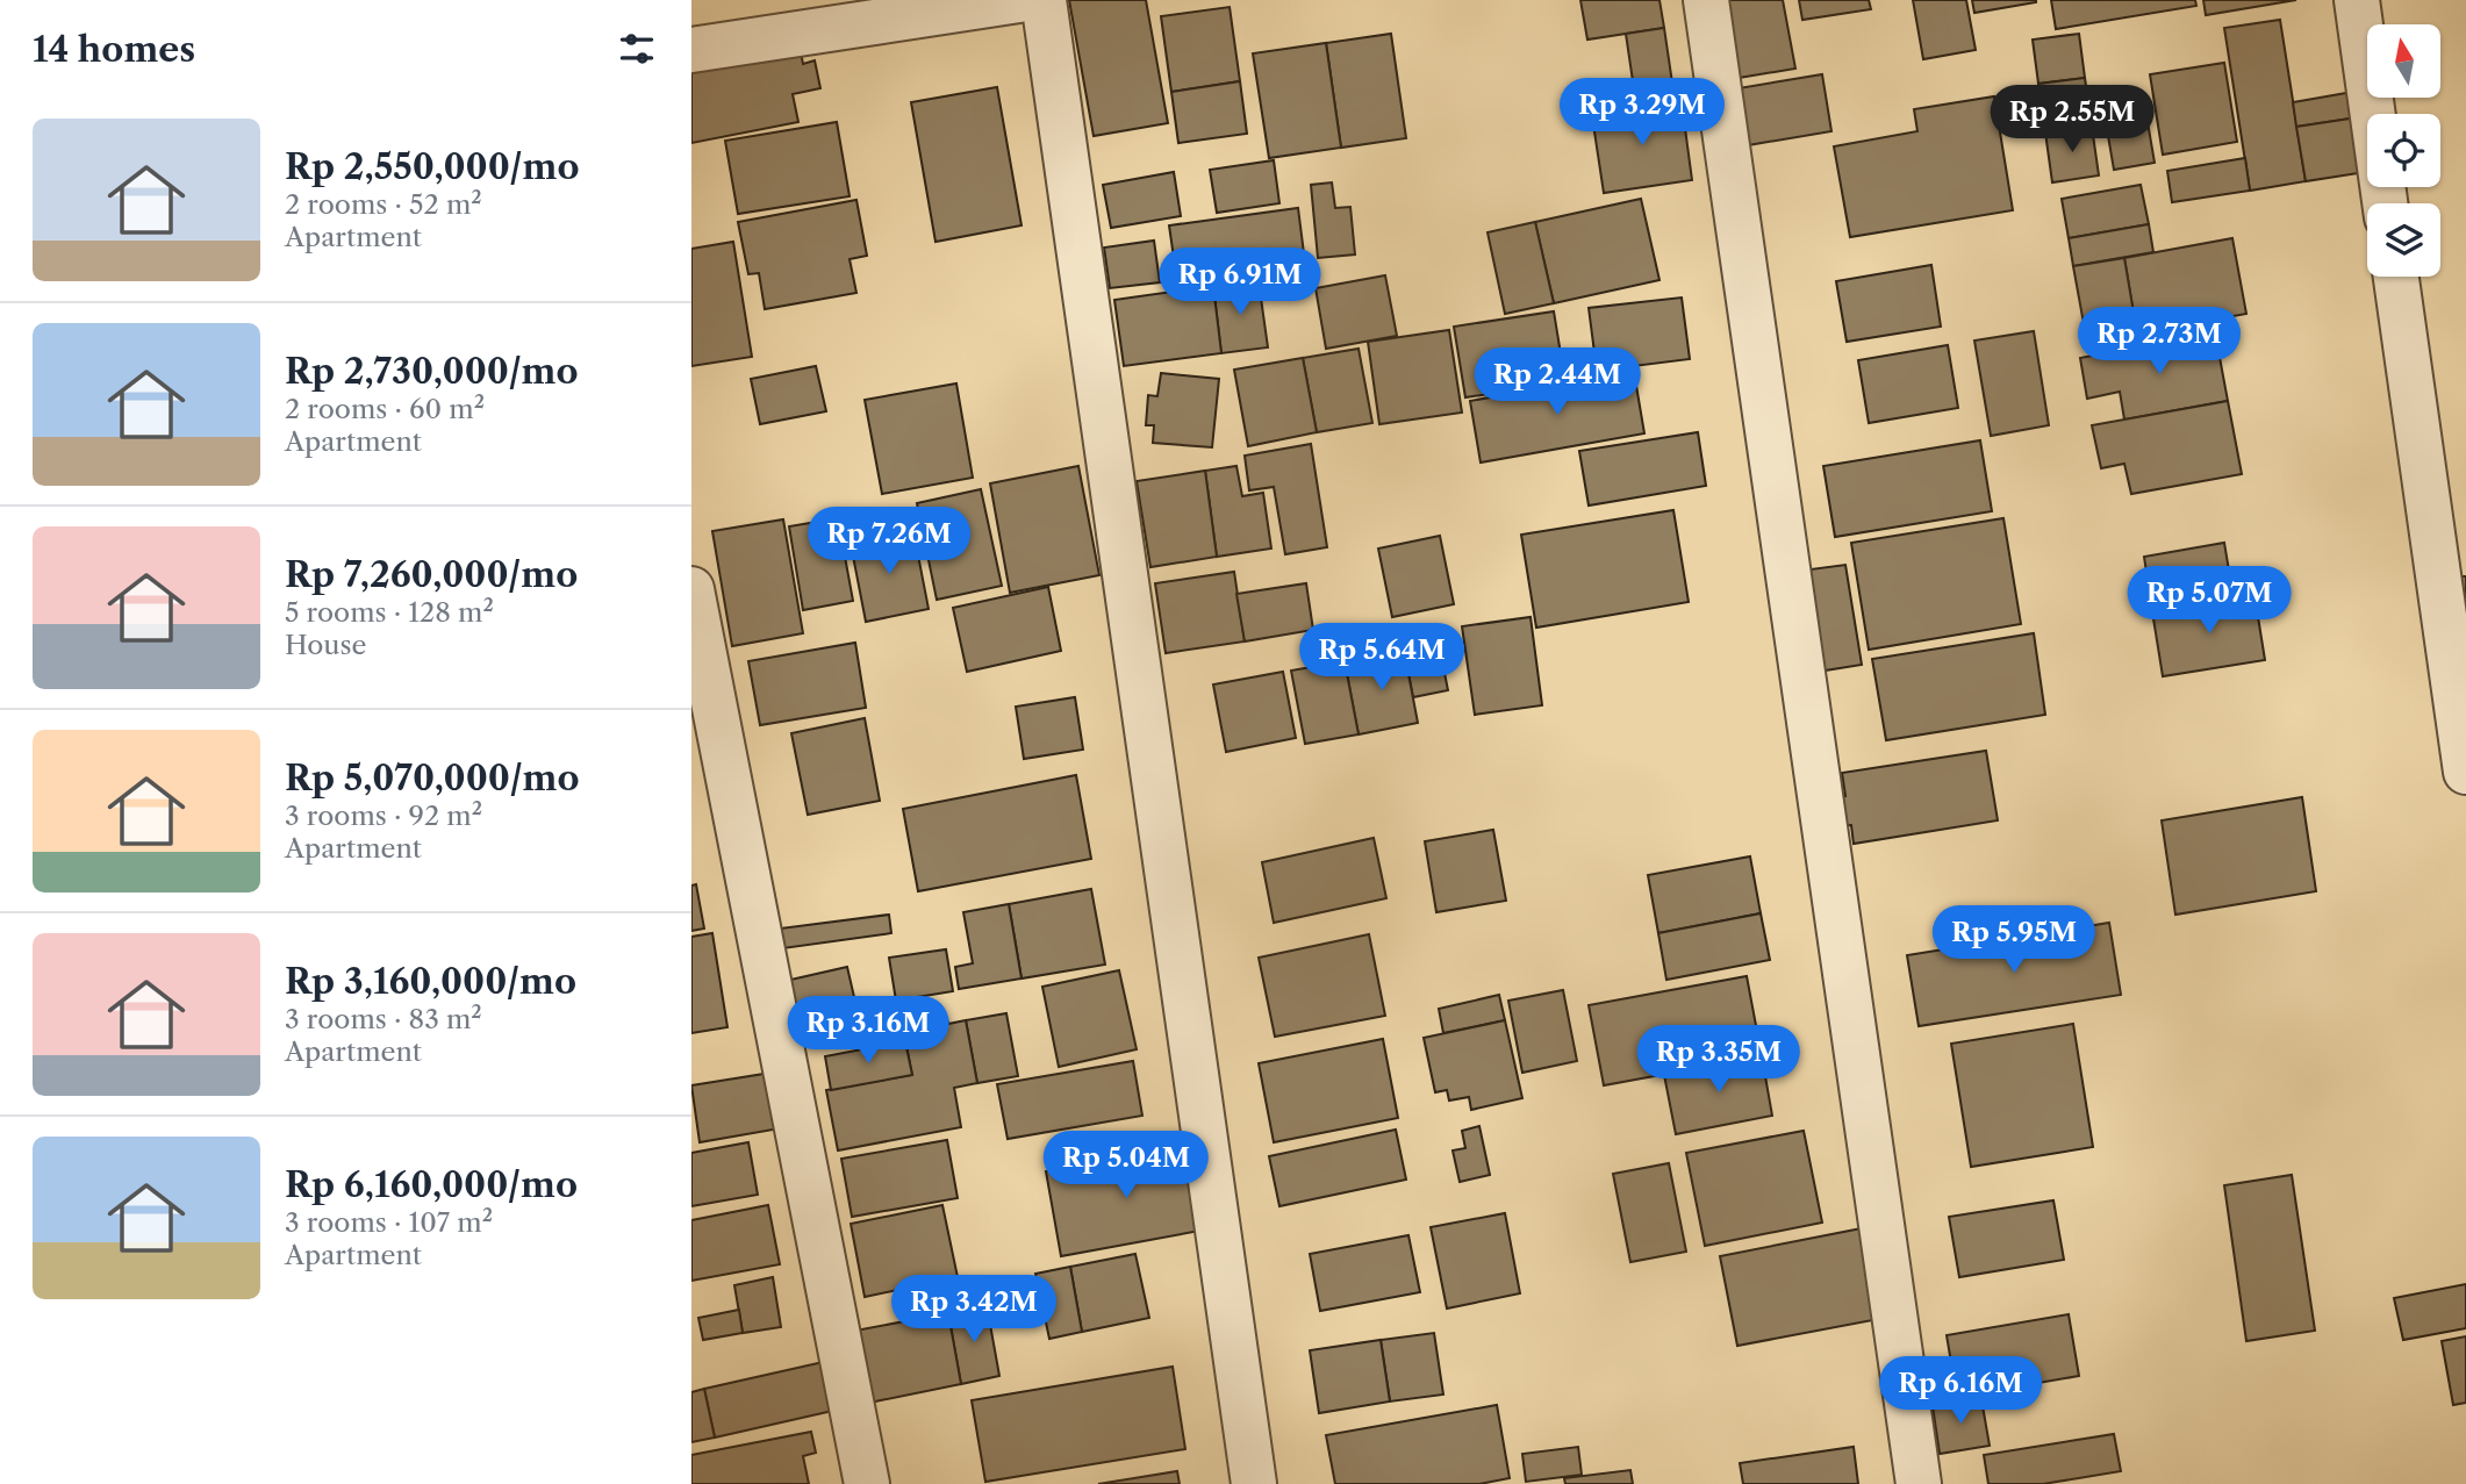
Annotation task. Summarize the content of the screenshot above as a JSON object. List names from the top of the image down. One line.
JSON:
{"north":"top","page":{"heading":"14 homes","price":["Rp 3.29M","Rp 2.55M","Rp 6.91M","Rp 2.73M","Rp 2.44M","Rp 7.26M","Rp 5.07M","Rp 5.64M","Rp 5.95M","Rp 3.16M","Rp 3.35M","Rp 5.04M","Rp 3.42M","Rp 6.16M"],"list":[{"name":"Rp 2,550,000/mo","note":"2 rooms · 52 m² · Apartment"},{"name":"Rp 2,730,000/mo","note":"2 rooms · 60 m² · Apartment"},{"name":"Rp 7,260,000/mo","note":"5 rooms · 128 m² · House"},{"name":"Rp 5,070,000/mo","note":"3 rooms · 92 m² · Apartment"},{"name":"Rp 3,160,000/mo","note":"3 rooms · 83 m² · Apartment"},{"name":"Rp 6,160,000/mo","note":"3 rooms · 107 m² · Apartment"}]}}
